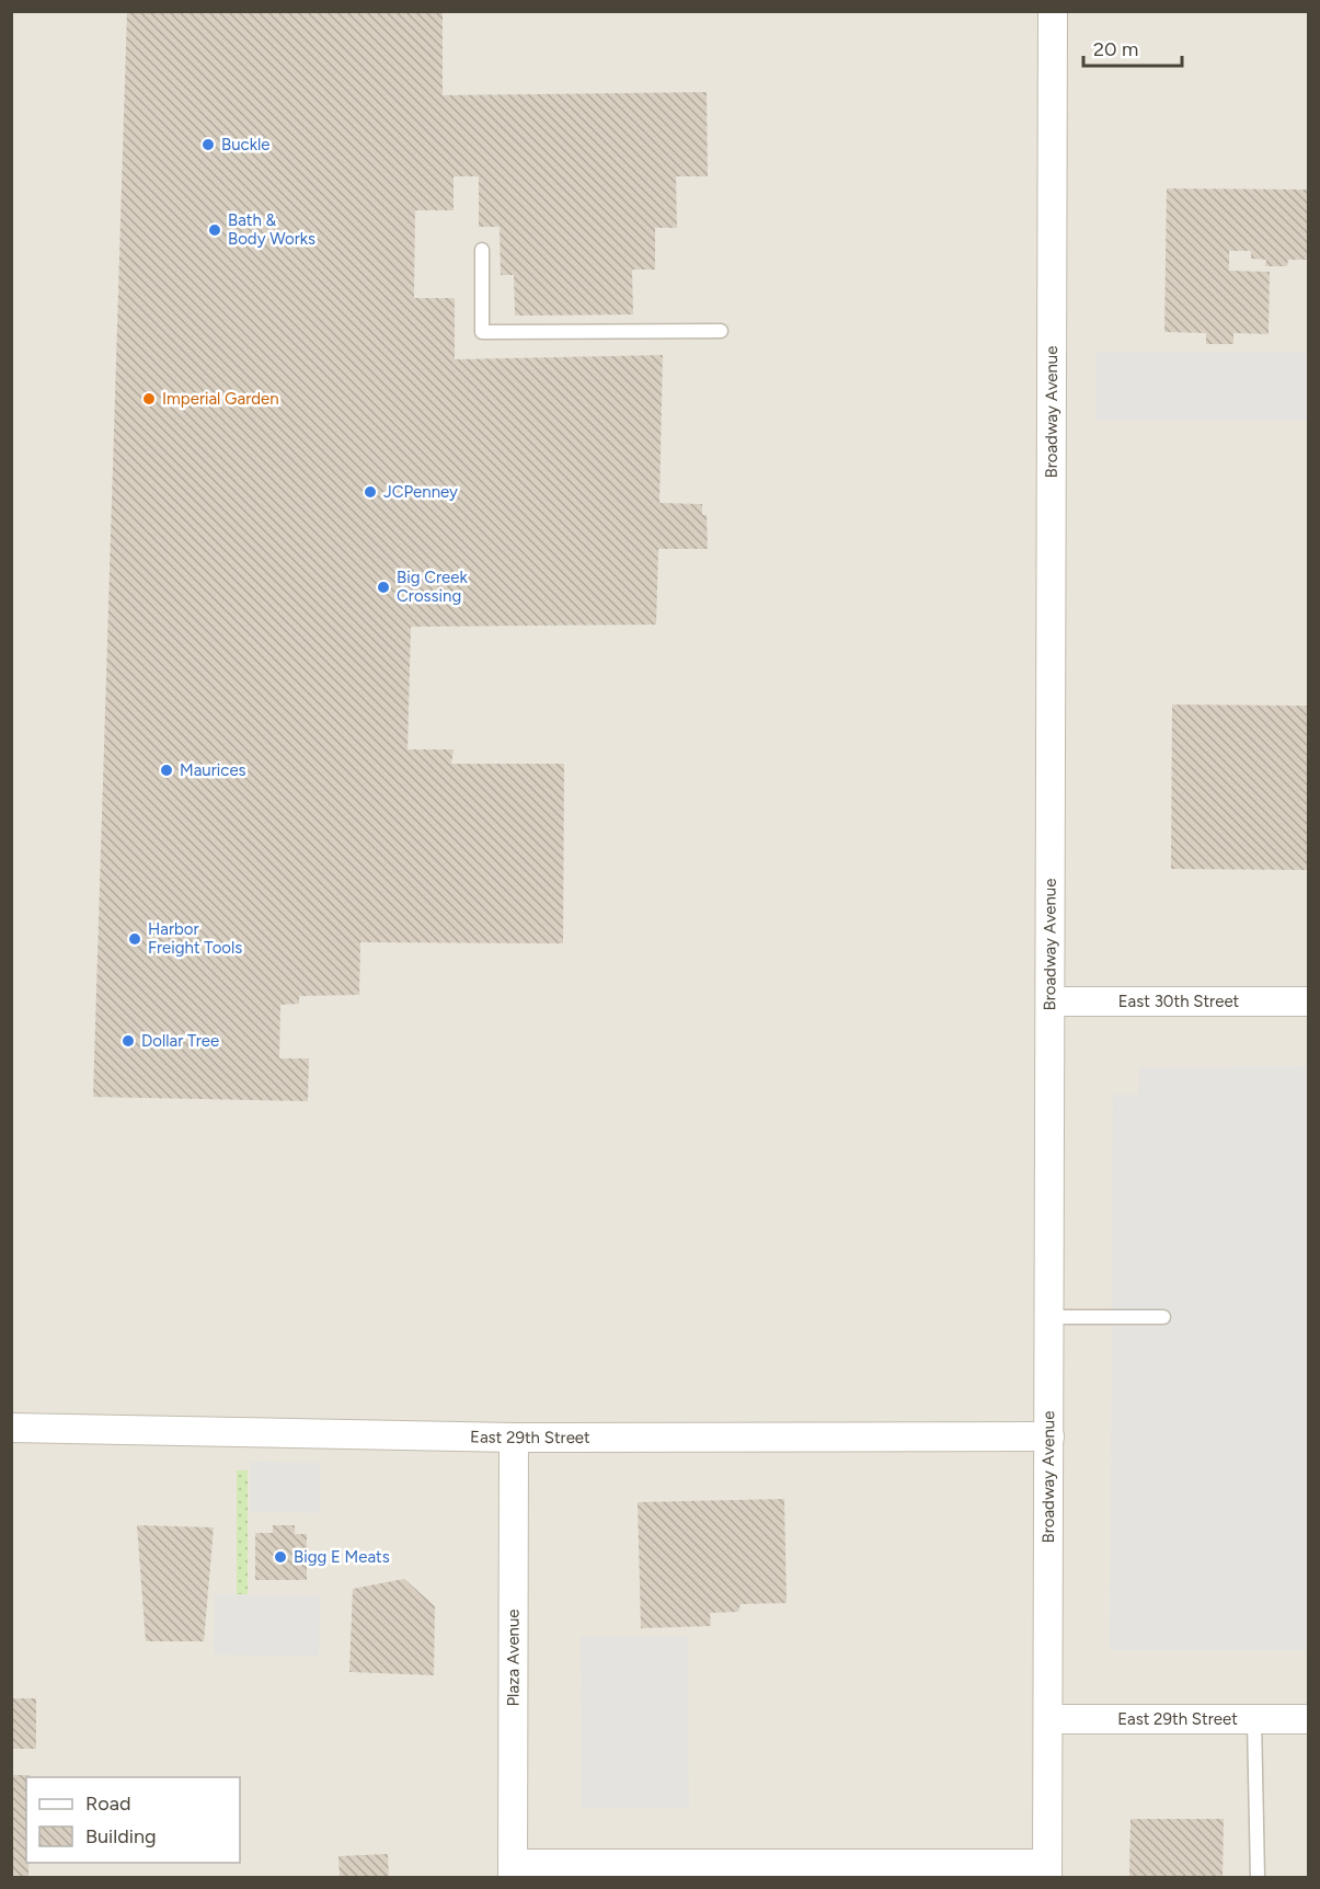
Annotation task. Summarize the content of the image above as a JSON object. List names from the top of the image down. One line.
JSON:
{"streets":{"street":["Broadway Avenue","East 30th Street","East 29th Street","Plaza Avenue"]},"crossings":[["Broadway Avenue","East 30th Street"],["Broadway Avenue","East 29th Street"],["East 29th Street","Plaza Avenue"]],"places":["Buckle","Bath & Body Works","Imperial Garden","JCPenney","Big Creek Crossing","Maurices","Harbor Freight Tools","Dollar Tree","Bigg E Meats"],"legend":["Road","Building"],"scale_bar":"20 m"}
